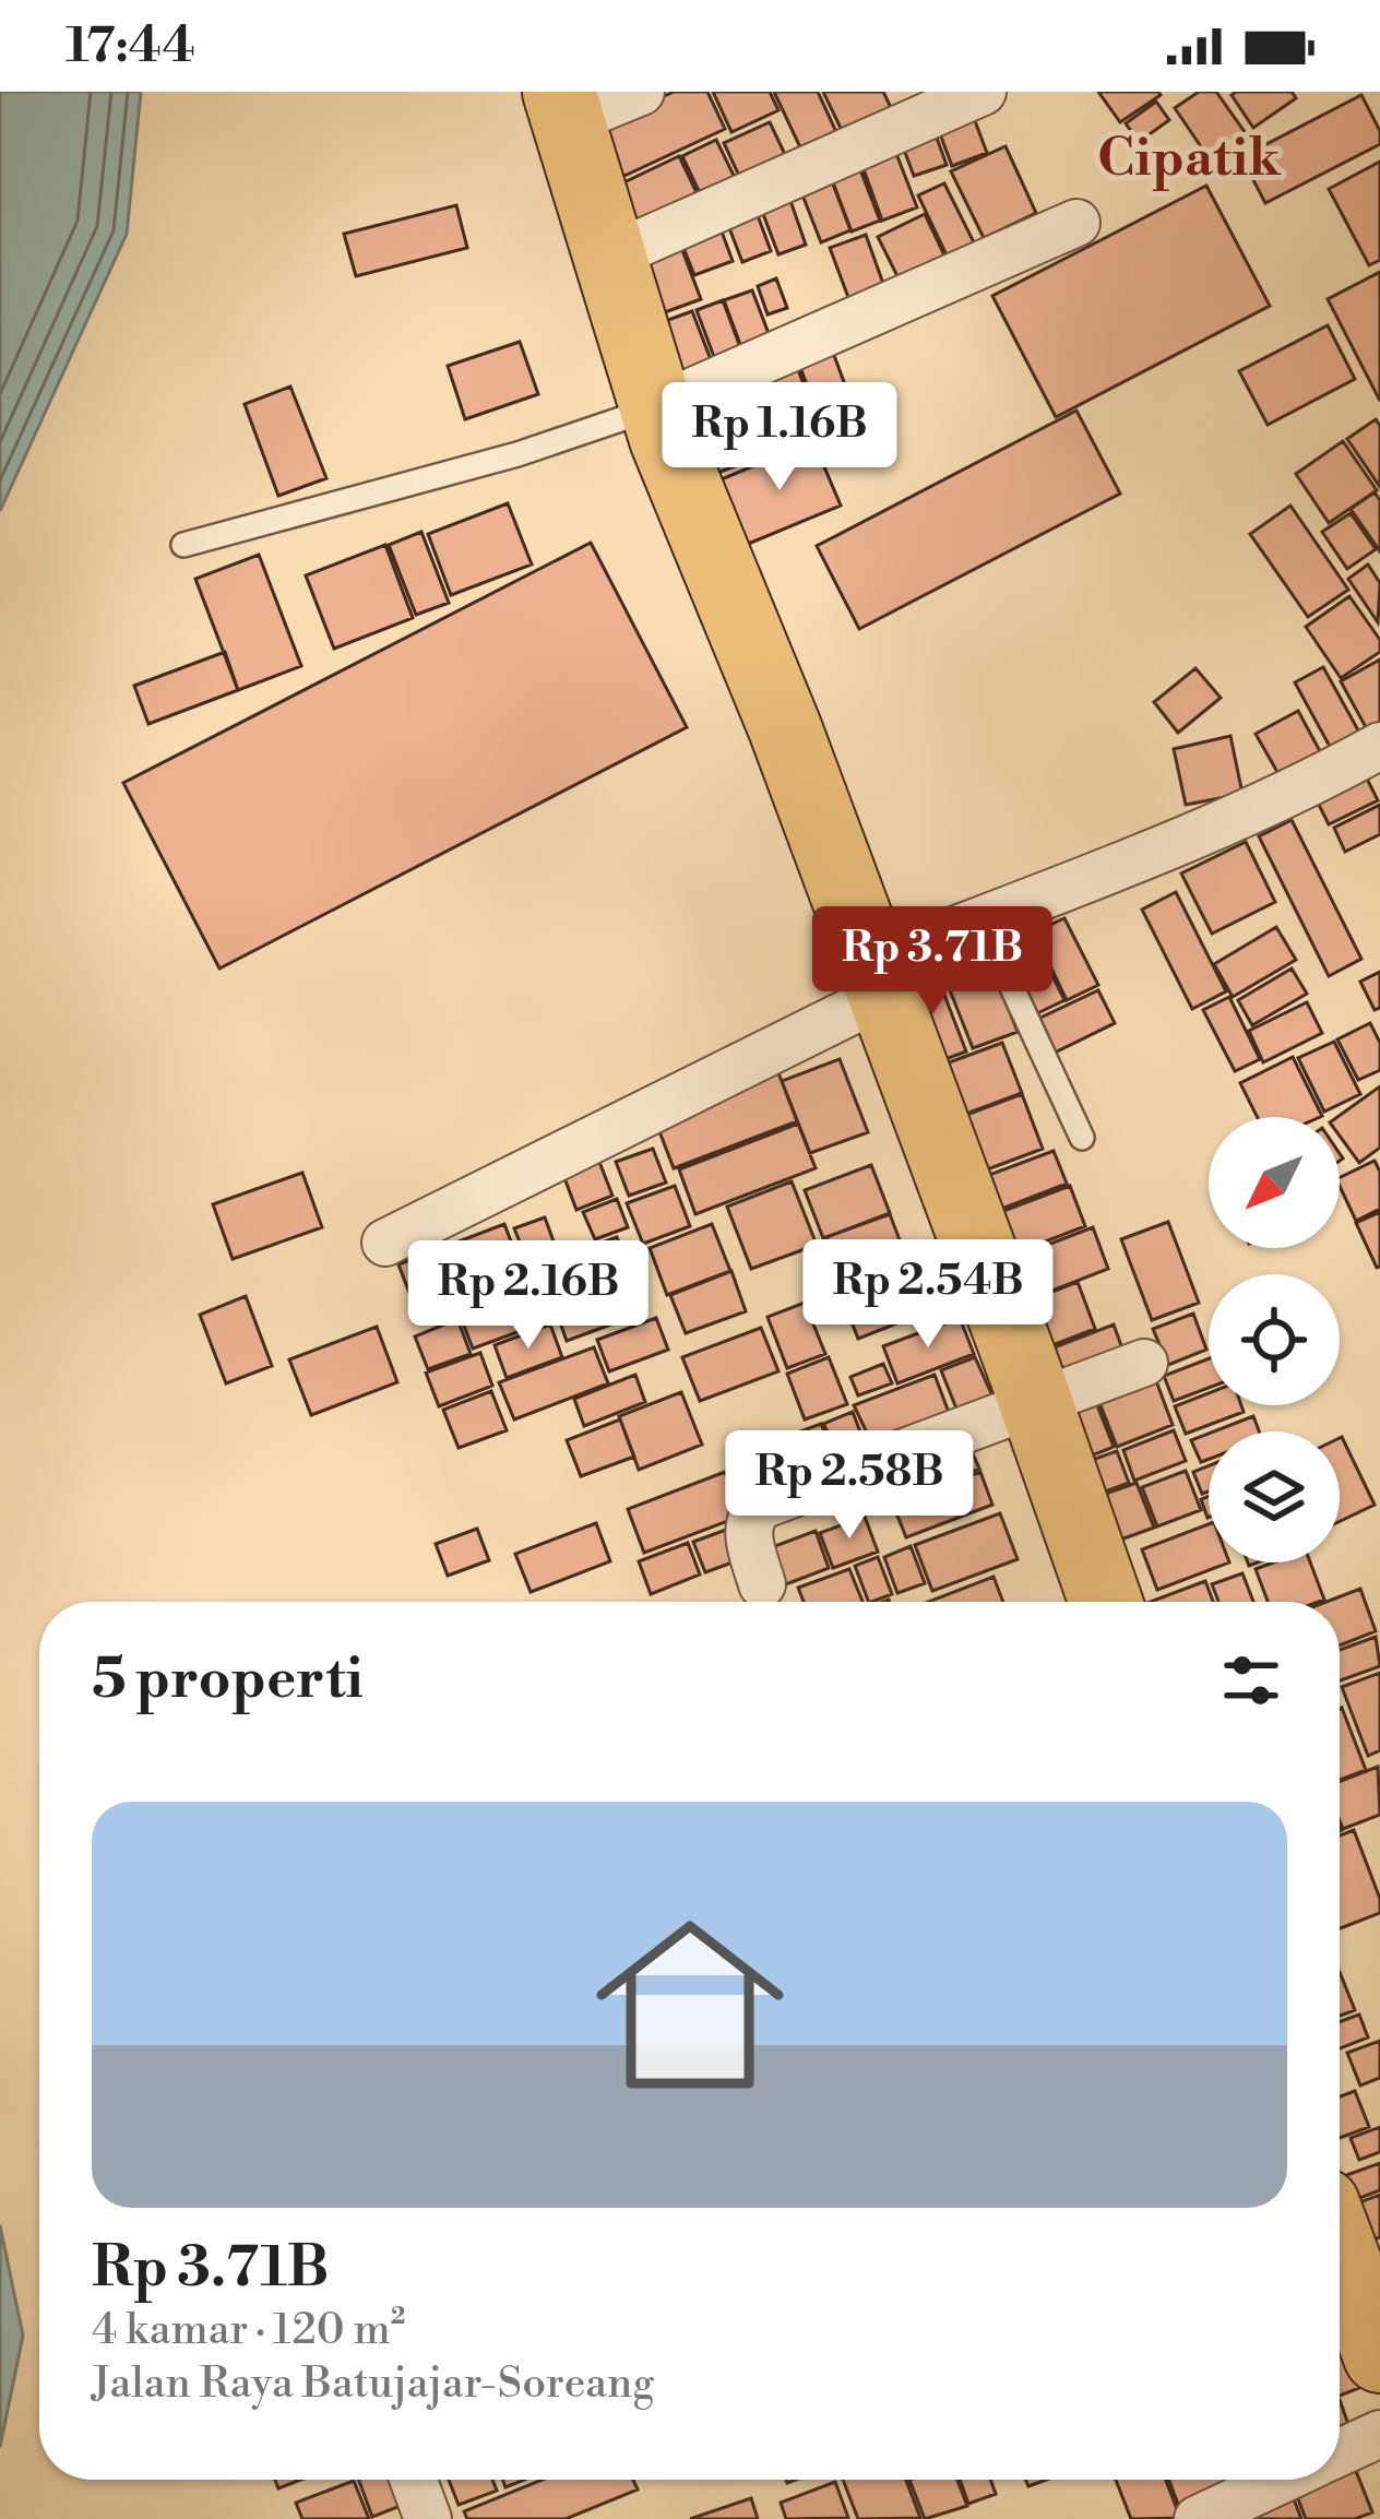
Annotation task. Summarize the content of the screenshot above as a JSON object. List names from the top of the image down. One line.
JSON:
{"districts":["Cipatik"],"north":"bottom left","page":{"status":"17:44","price":["Rp 1.16B","Rp 3.71B","Rp 2.54B","Rp 2.16B","Rp 2.58B"],"heading":"5 properti","list":[{"name":"Rp 3.71B","note":"4 kamar · 120 m² · Jalan Raya Batujajar-Soreang"}]}}
